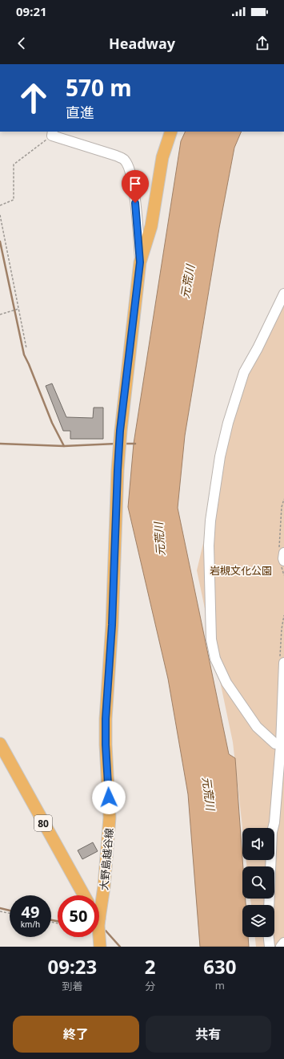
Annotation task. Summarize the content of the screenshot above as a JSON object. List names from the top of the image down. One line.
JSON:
{"streets":{"main road":["80","大野島越谷線"]},"water":["元荒川"],"parks":["岩槻文化公園"],"page":{"status":"09:21","header":"Headway","turn":["570 m","直進"],"speed":"49 km/h","limit":"50","eta":["09:23","到着","2","分","630","m"],"buttons":["終了","共有"]}}
